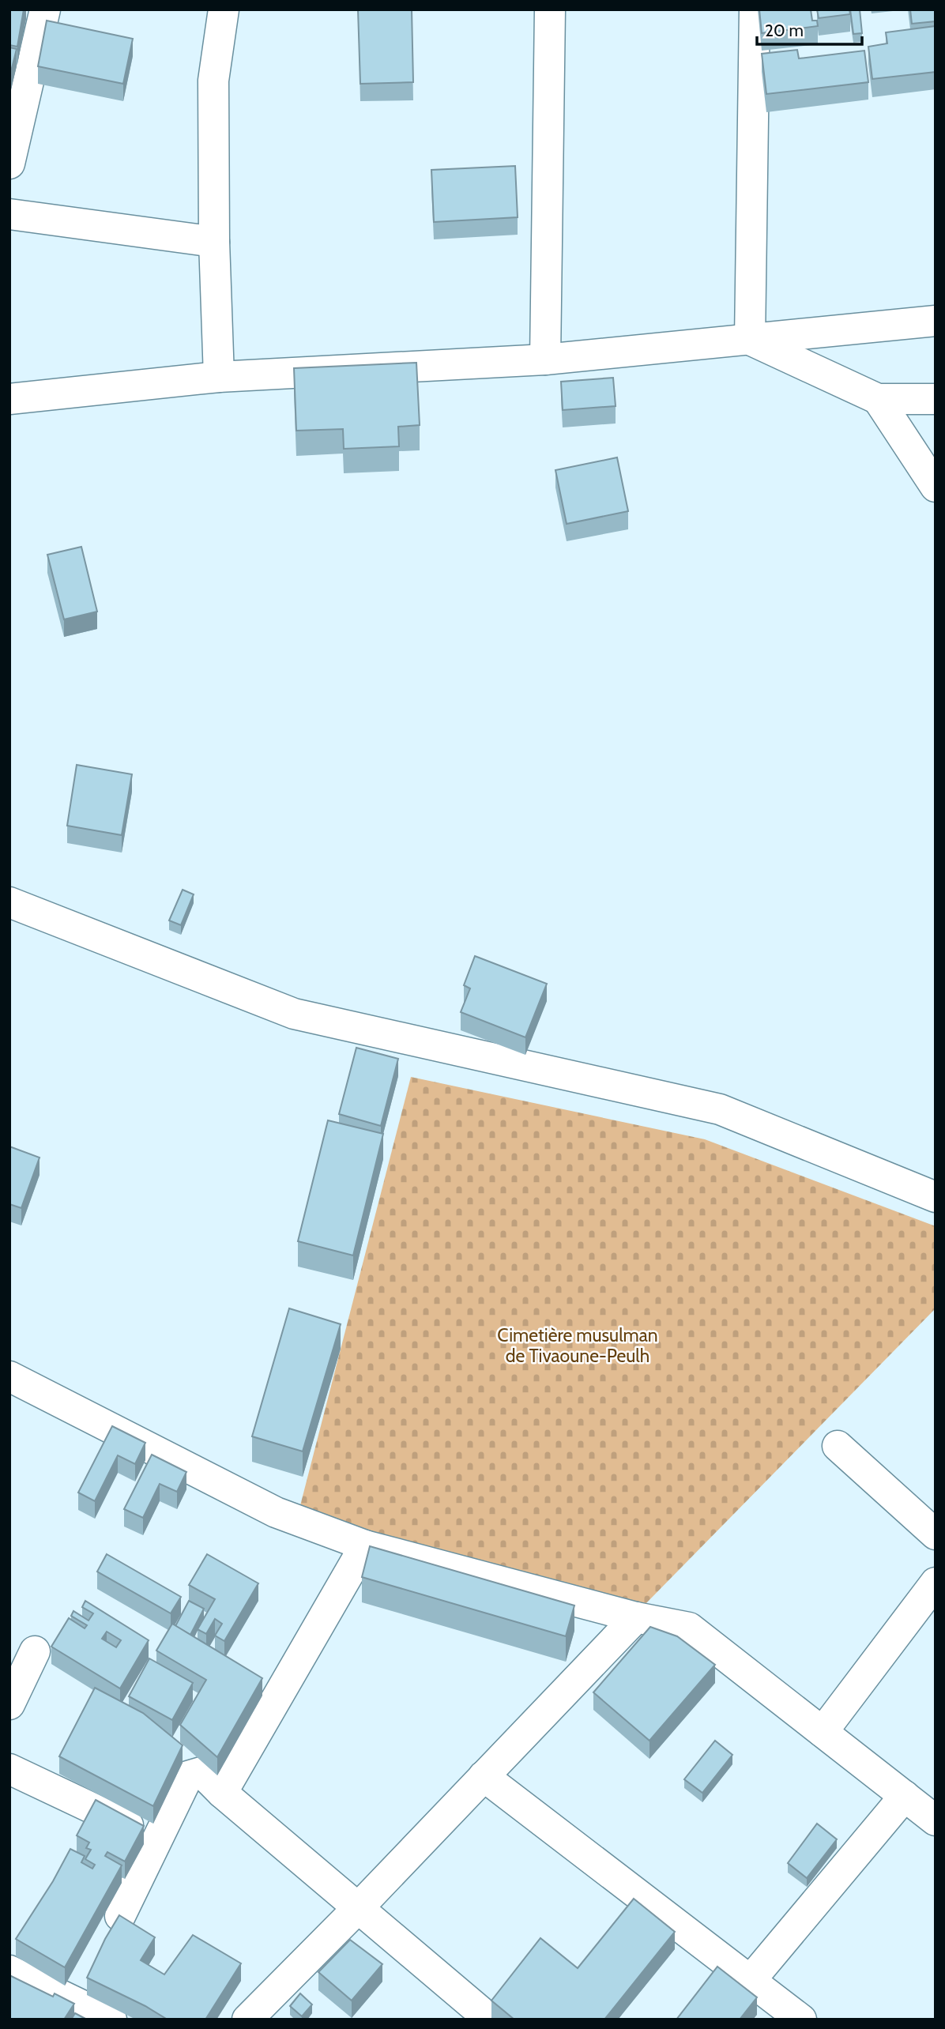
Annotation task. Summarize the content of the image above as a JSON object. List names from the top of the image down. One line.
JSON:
{"parks":["Cimetière musulman de Tivaoune-Peulh"],"scale_bar":"20 m"}
